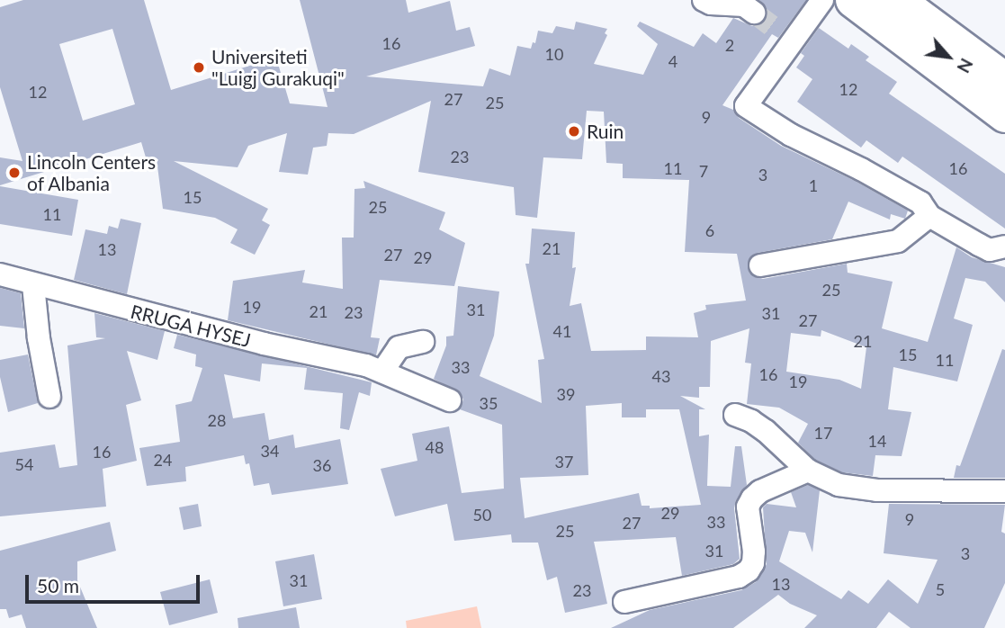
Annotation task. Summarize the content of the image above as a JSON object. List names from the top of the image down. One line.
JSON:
{"streets":{"street":["RRUGA HYSEJ"]},"places":["Universiteti \"Luigj Gurakuqi\"","Ruin","Lincoln Centers of Albania"],"house_numbers":["16","2","10","4","12","12","27","25","9","23","11","16","7","3","1","15","25","11","6","21","13","27","29","25","19","31","21","23","31","27","41","21","15","11","33","16","43","19","39","35","28","17","14","48","34","16","24","37","54","36","29","50","9","33","27","25","31","3","31","13","5","23"],"scale_bar":"50 m","north":"bottom right"}
